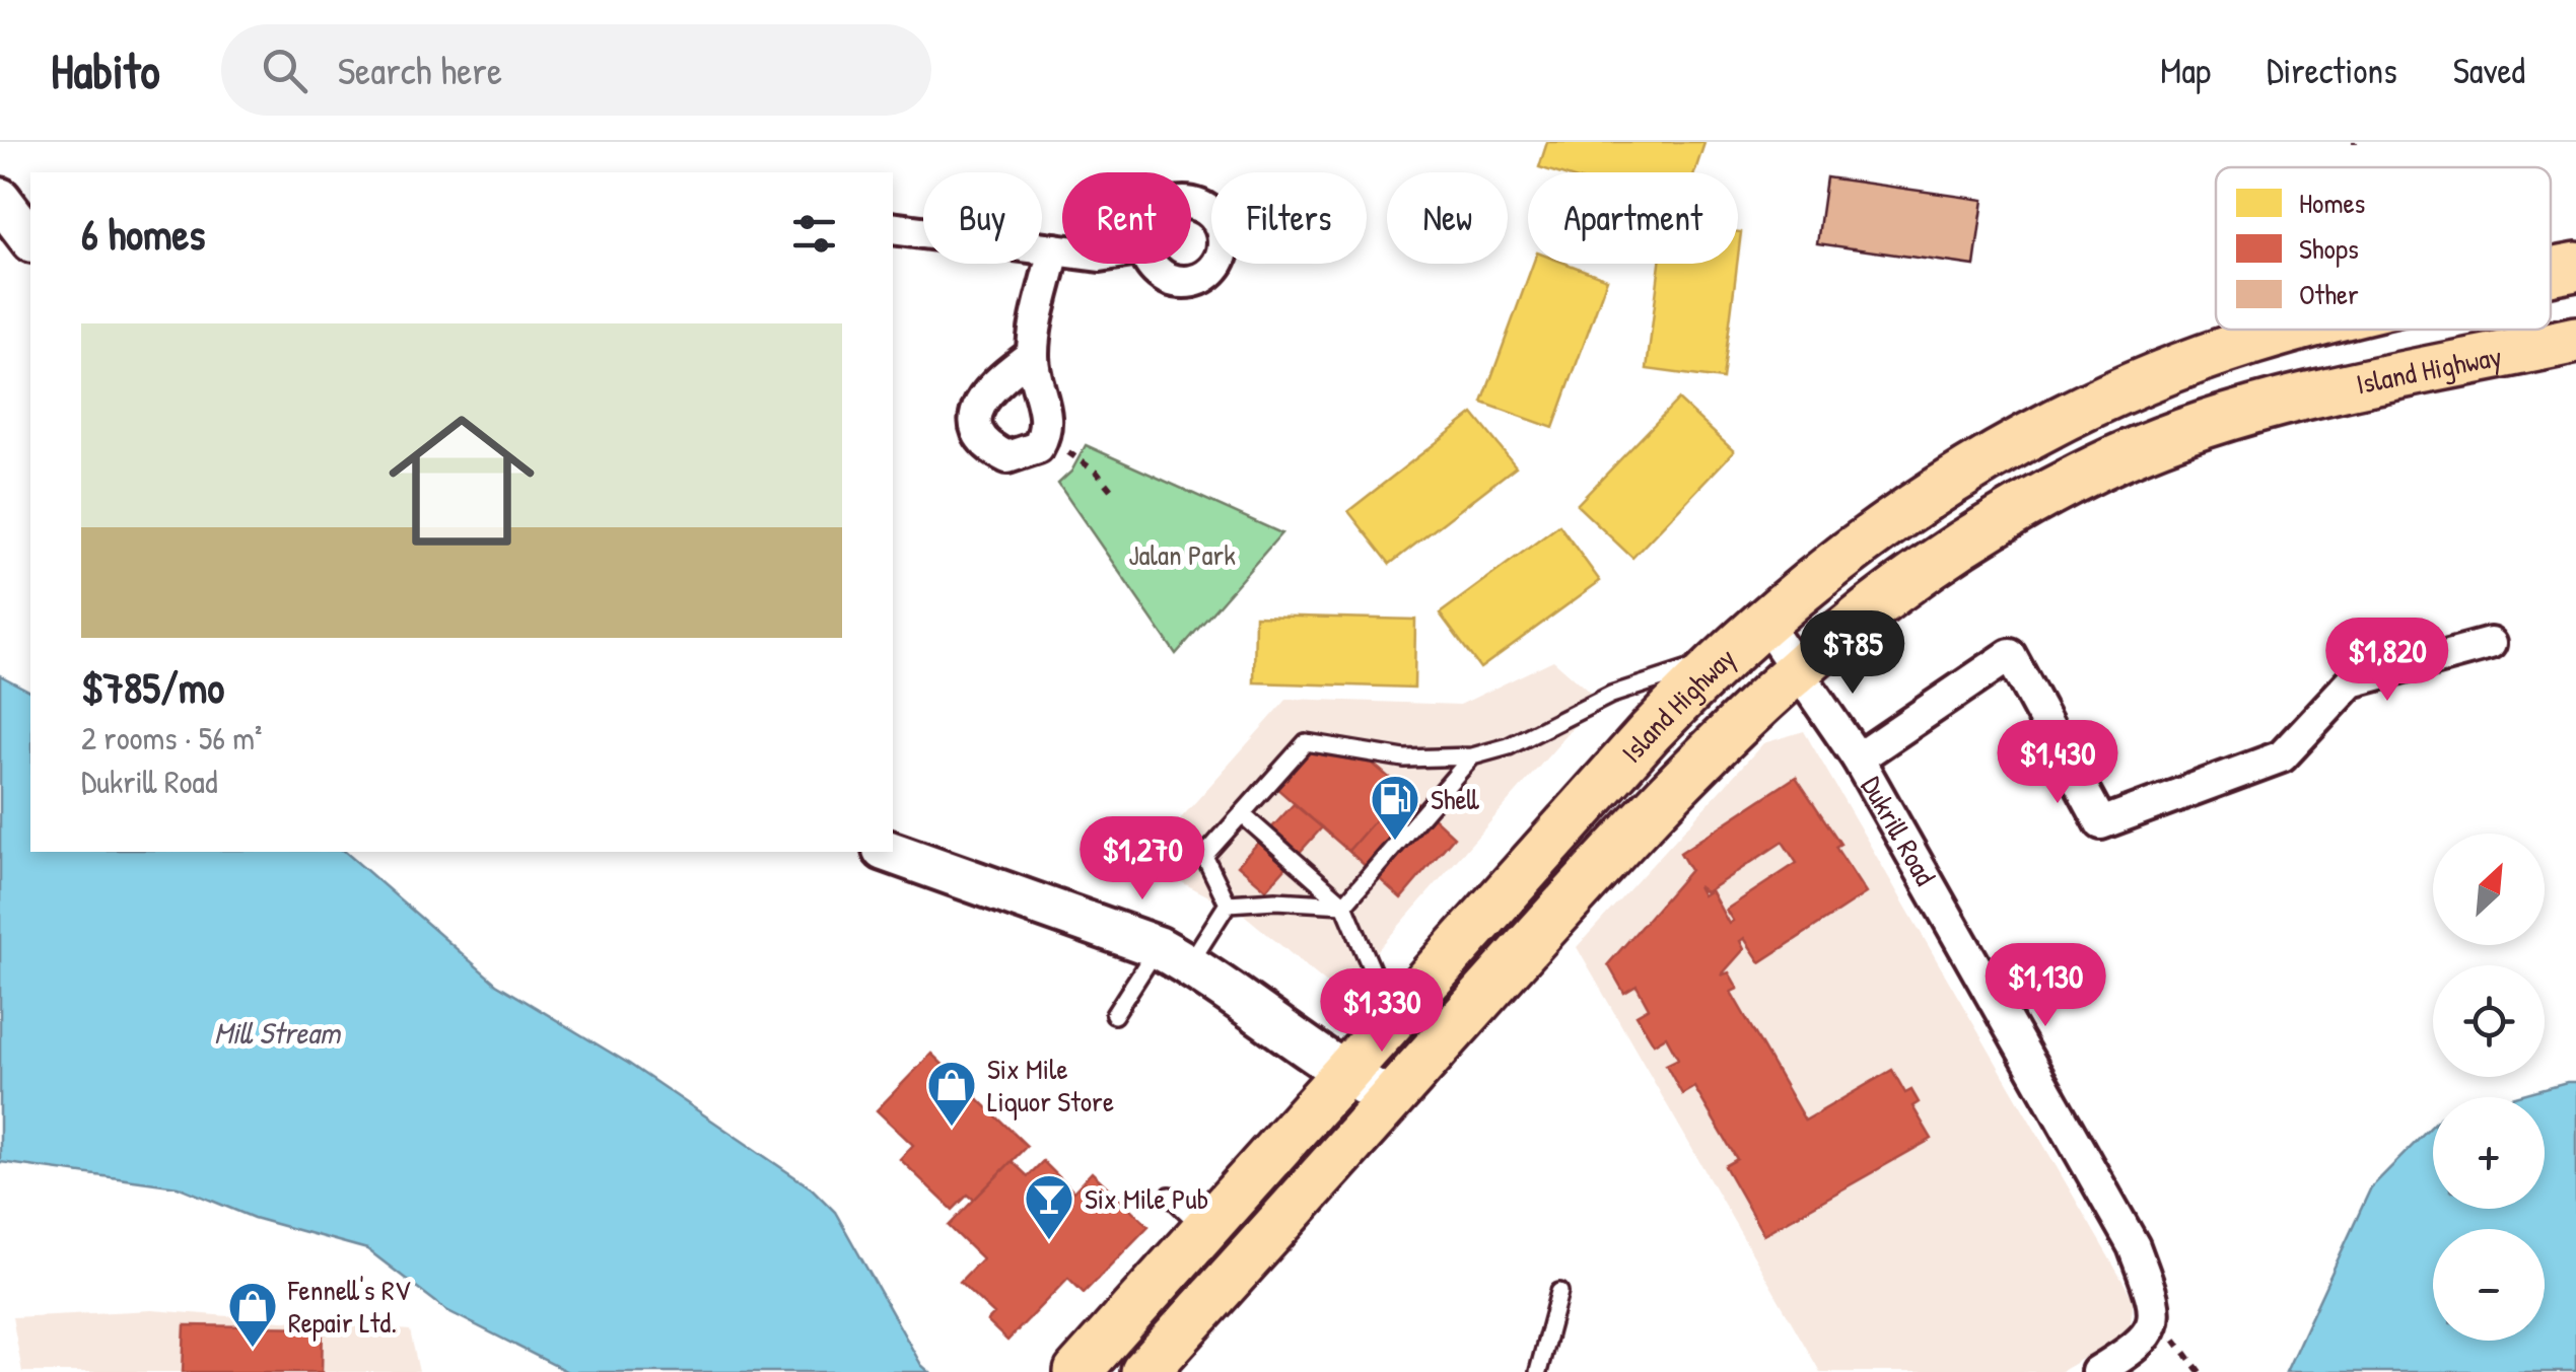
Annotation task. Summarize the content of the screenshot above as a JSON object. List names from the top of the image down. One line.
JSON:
{"streets":{"main road":["Island Highway"],"street":["Dukrill Road"]},"crossings":[["Island Highway","Dukrill Road"]],"water":["Mill Stream"],"parks":["Jalan Park"],"places":{"fuel station":["Shell"],"shop":["Six Mile Liquor Store","Fennell's RV Repair Ltd."],"bar":["Six Mile Pub"]},"legend":["Homes","Shops","Other"],"north":"top right","page":{"header":"Habito","search":"Search here","nav":["Map","Directions","Saved"],"chip":["Buy","Rent","Filters","New","Apartment"],"heading":"6 homes","list":[{"name":"$785/mo","note":"2 rooms · 56 m² · Dukrill Road"}],"price":["$785","$1,820","$1,430","$1,270","$1,130","$1,330"],"map_buttons":["+","−"]}}
